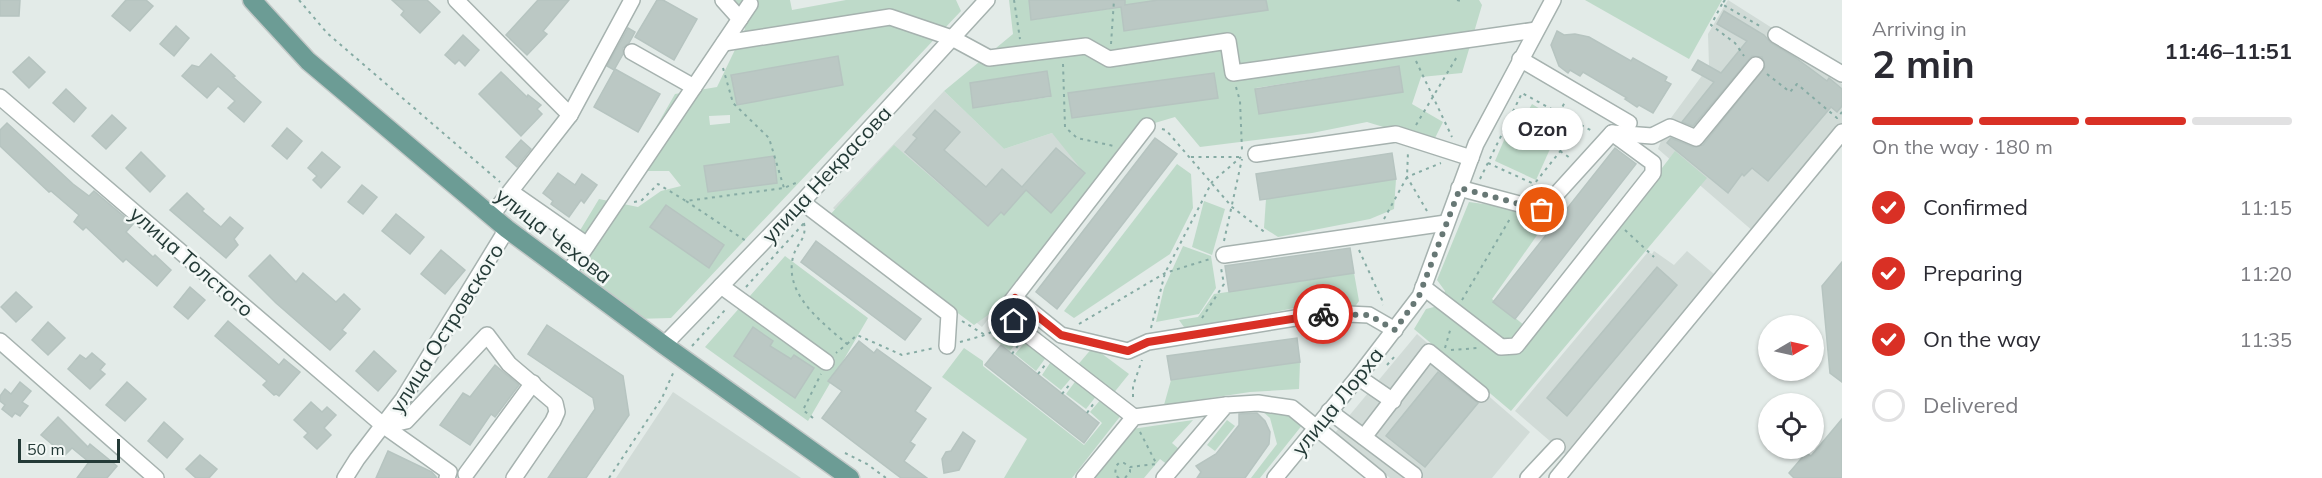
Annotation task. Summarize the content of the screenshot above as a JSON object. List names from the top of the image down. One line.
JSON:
{"streets":{"main road":["улица Чехова"],"street":["улица Некрасова","улица Толстого","улица Островского","улица Лорха"]},"crossings":[["улица Некрасова","улица Чехова"],["улица Чехова","улица Островского"],["улица Толстого","улица Островского"]],"places":["Ozon"],"scale_bar":"50 m","north":"right","page":{"heading":["2 min","Arriving in","11:46–11:51"],"bar":"On the way · 180 m","bubble":"Ozon","list":[["Confirmed","11:15"],["Preparing","11:20"],["On the way","11:35"],"Delivered"],"scale":"50 m"}}
